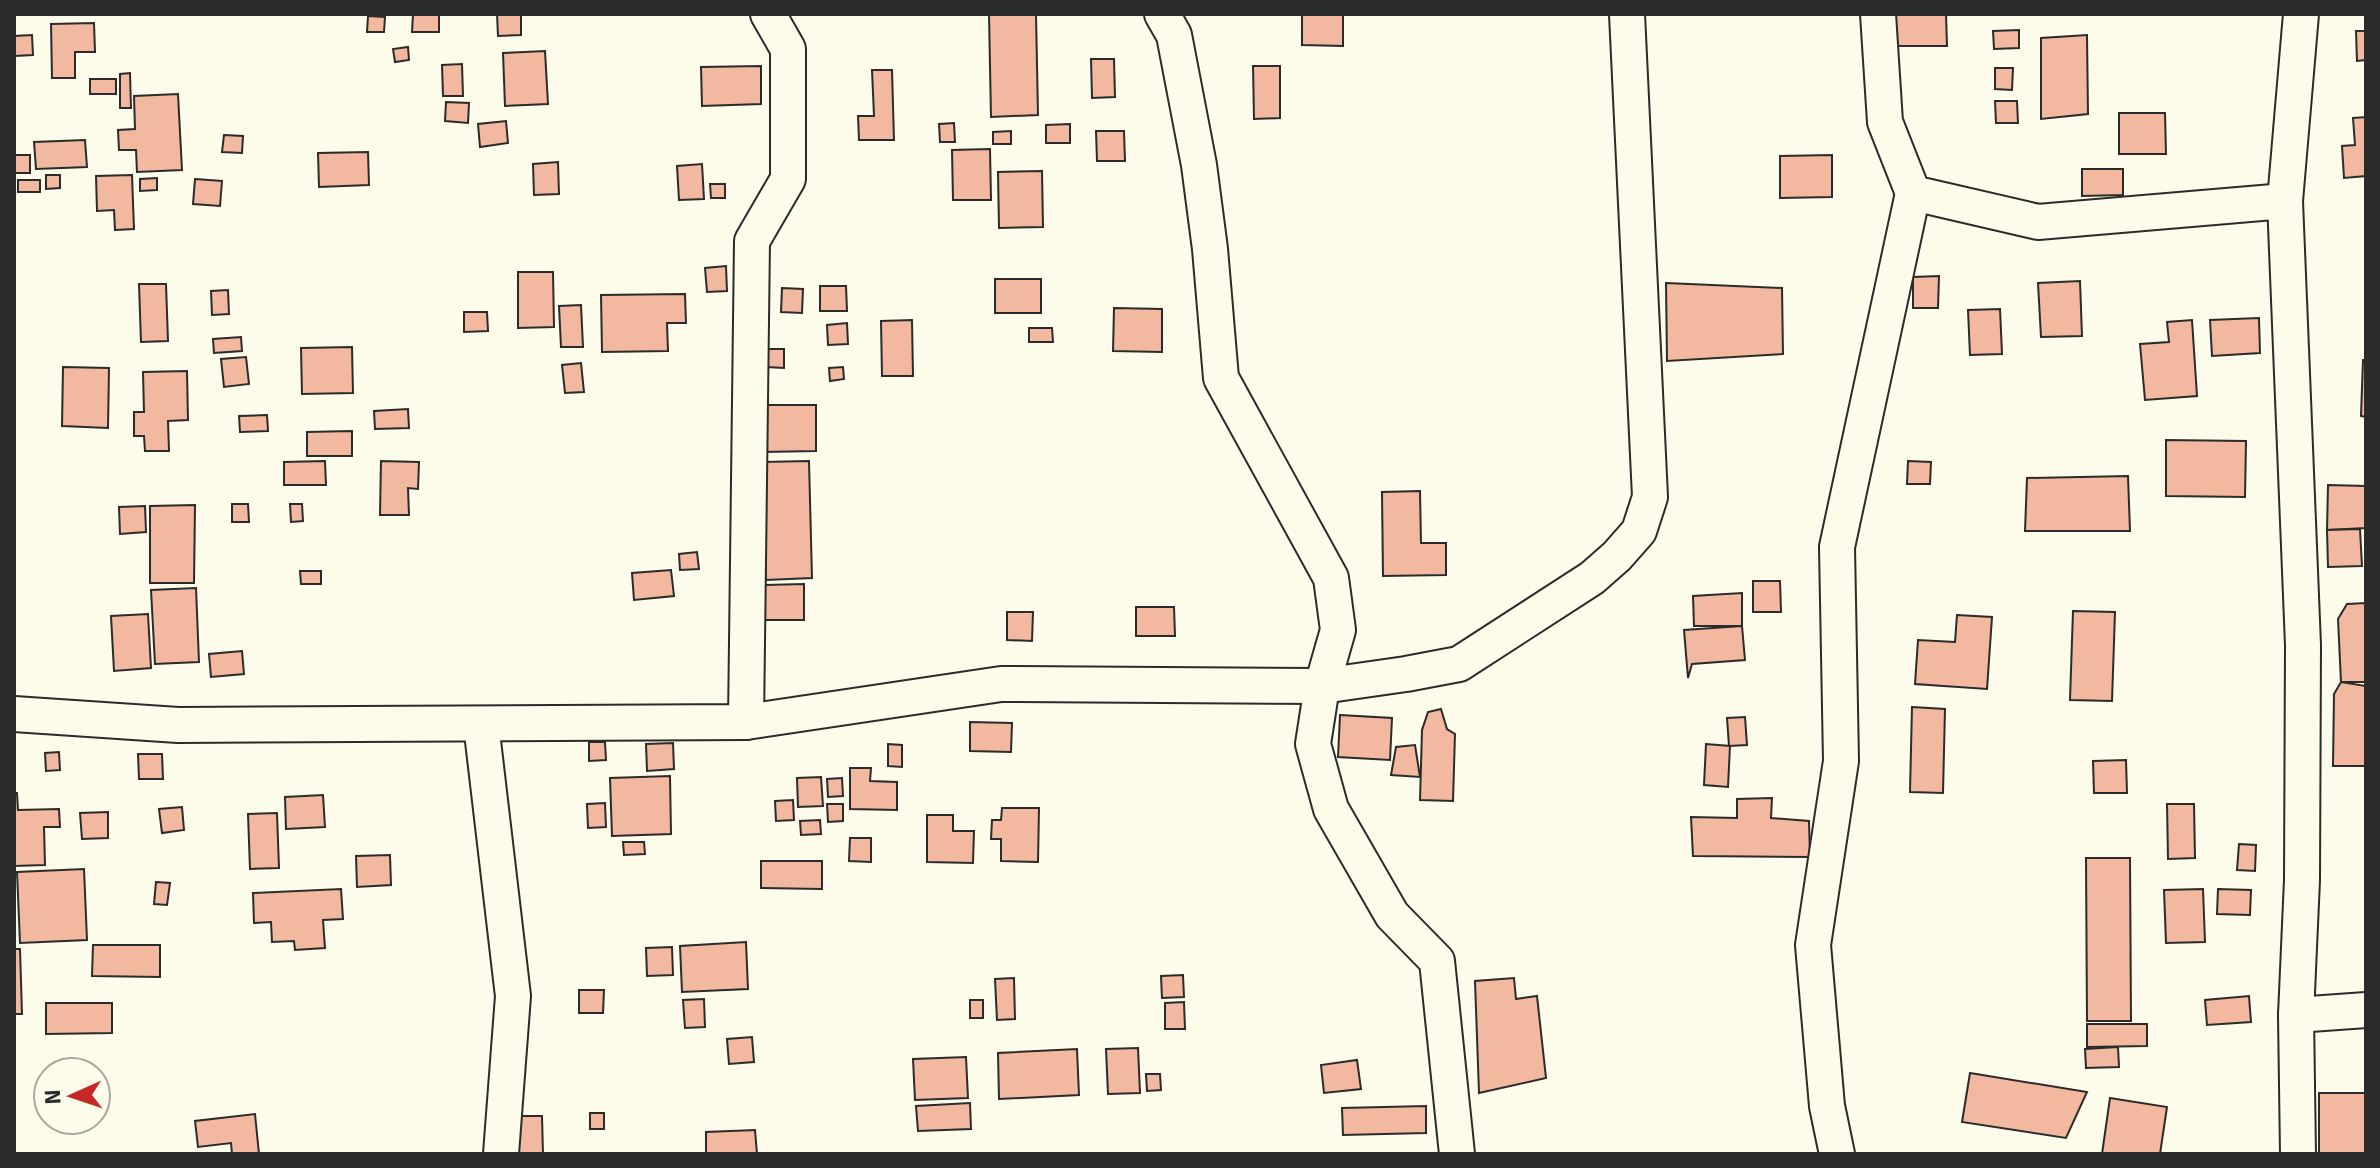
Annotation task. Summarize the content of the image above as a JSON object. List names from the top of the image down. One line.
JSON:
{"north":"left"}
